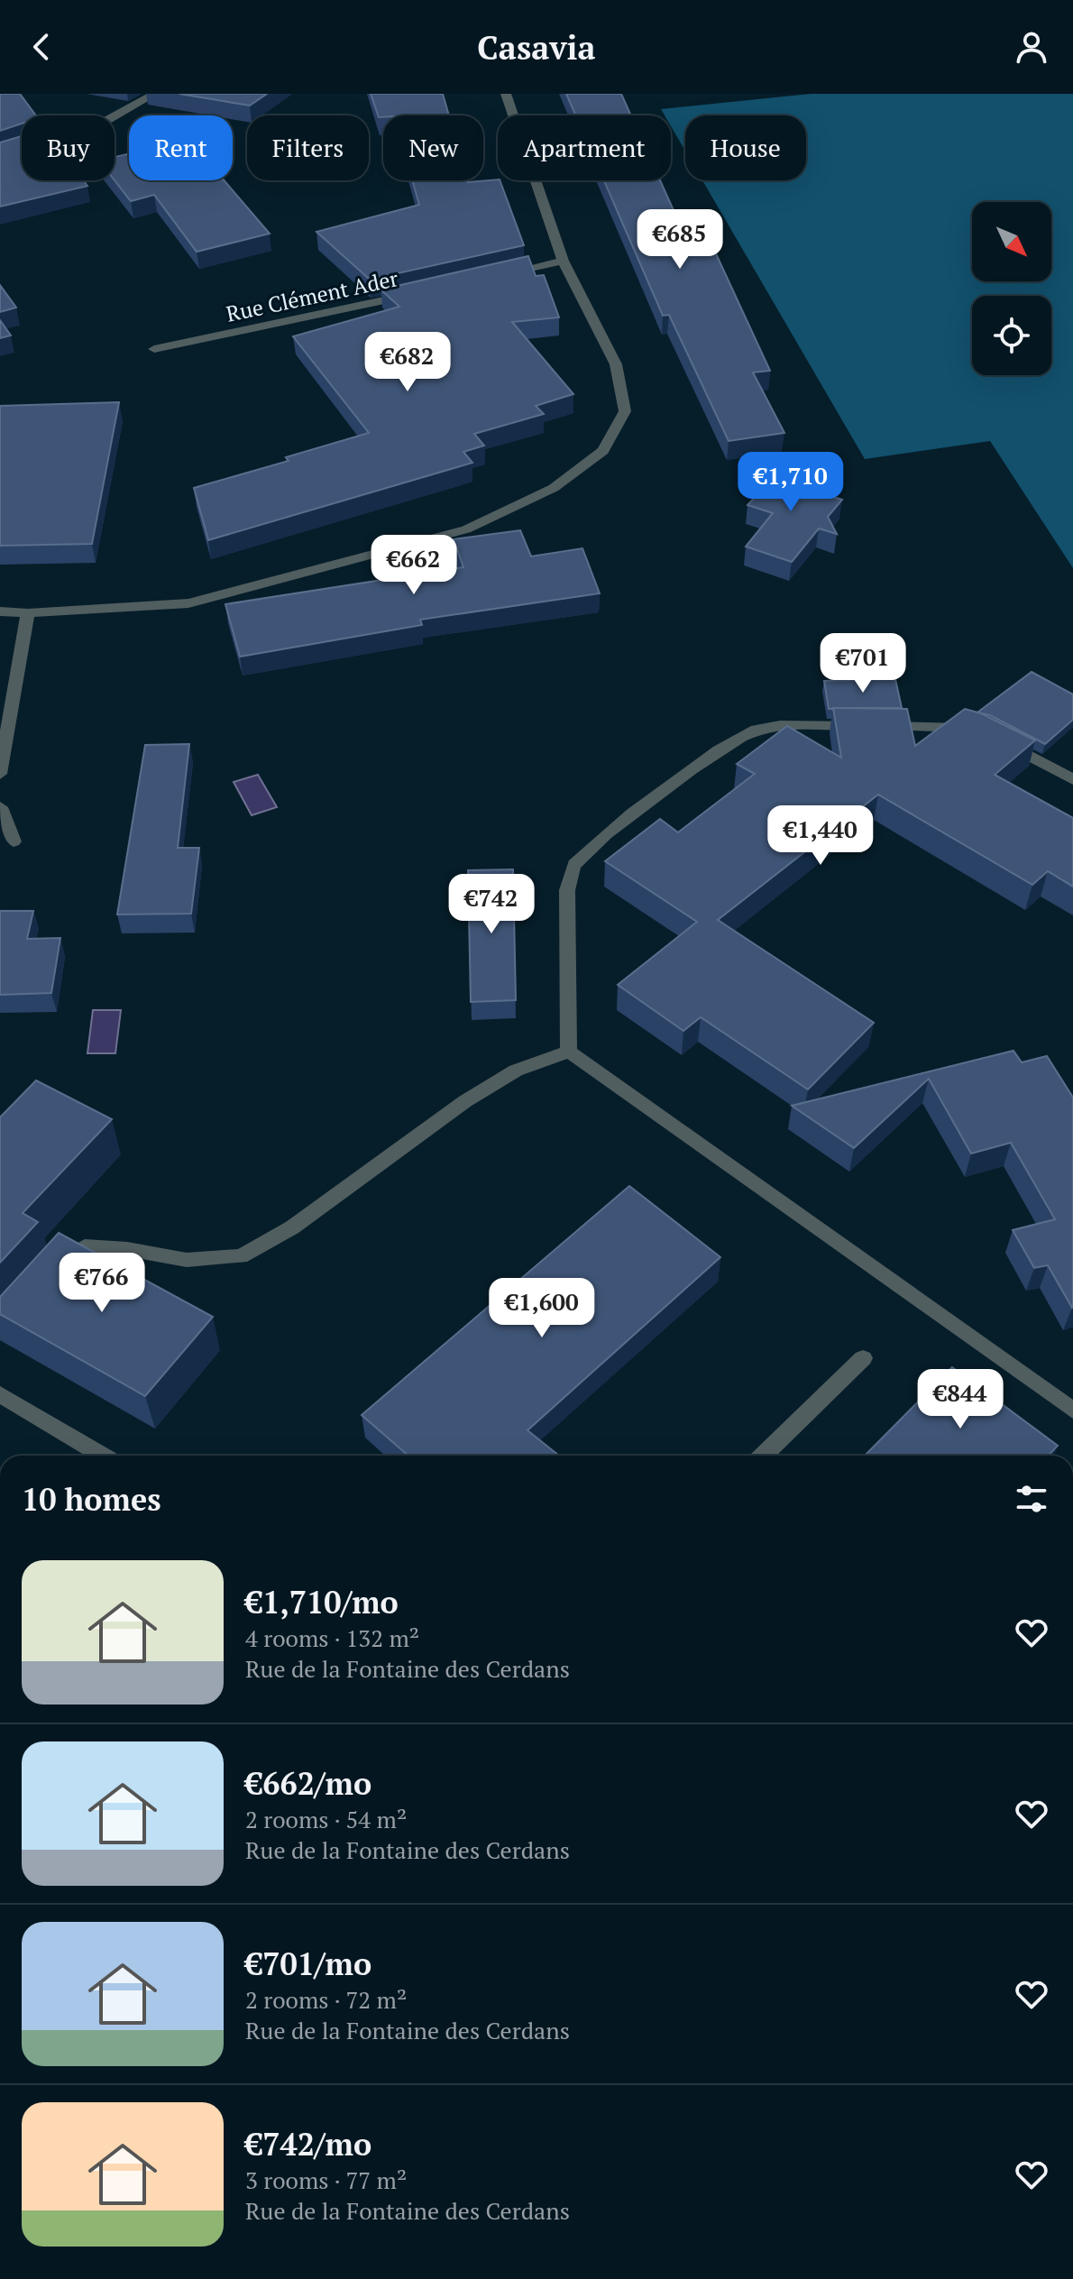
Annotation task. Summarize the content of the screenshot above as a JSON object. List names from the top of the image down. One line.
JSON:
{"streets":{"street":["Rue Clément Ader"]},"north":"bottom right","page":{"header":"Casavia","chip":["Buy","Rent","Filters","New","Apartment","House"],"price":["€685","€682","€1,710","€662","€701","€1,440","€742","€766","€1,600","€844"],"heading":"10 homes","list":[{"name":"€1,710/mo","note":"4 rooms · 132 m² · Rue de la Fontaine des Cerdans"},{"name":"€662/mo","note":"2 rooms · 54 m² · Rue de la Fontaine des Cerdans"},{"name":"€701/mo","note":"2 rooms · 72 m² · Rue de la Fontaine des Cerdans"},{"name":"€742/mo","note":"3 rooms · 77 m² · Rue de la Fontaine des Cerdans"}]}}
